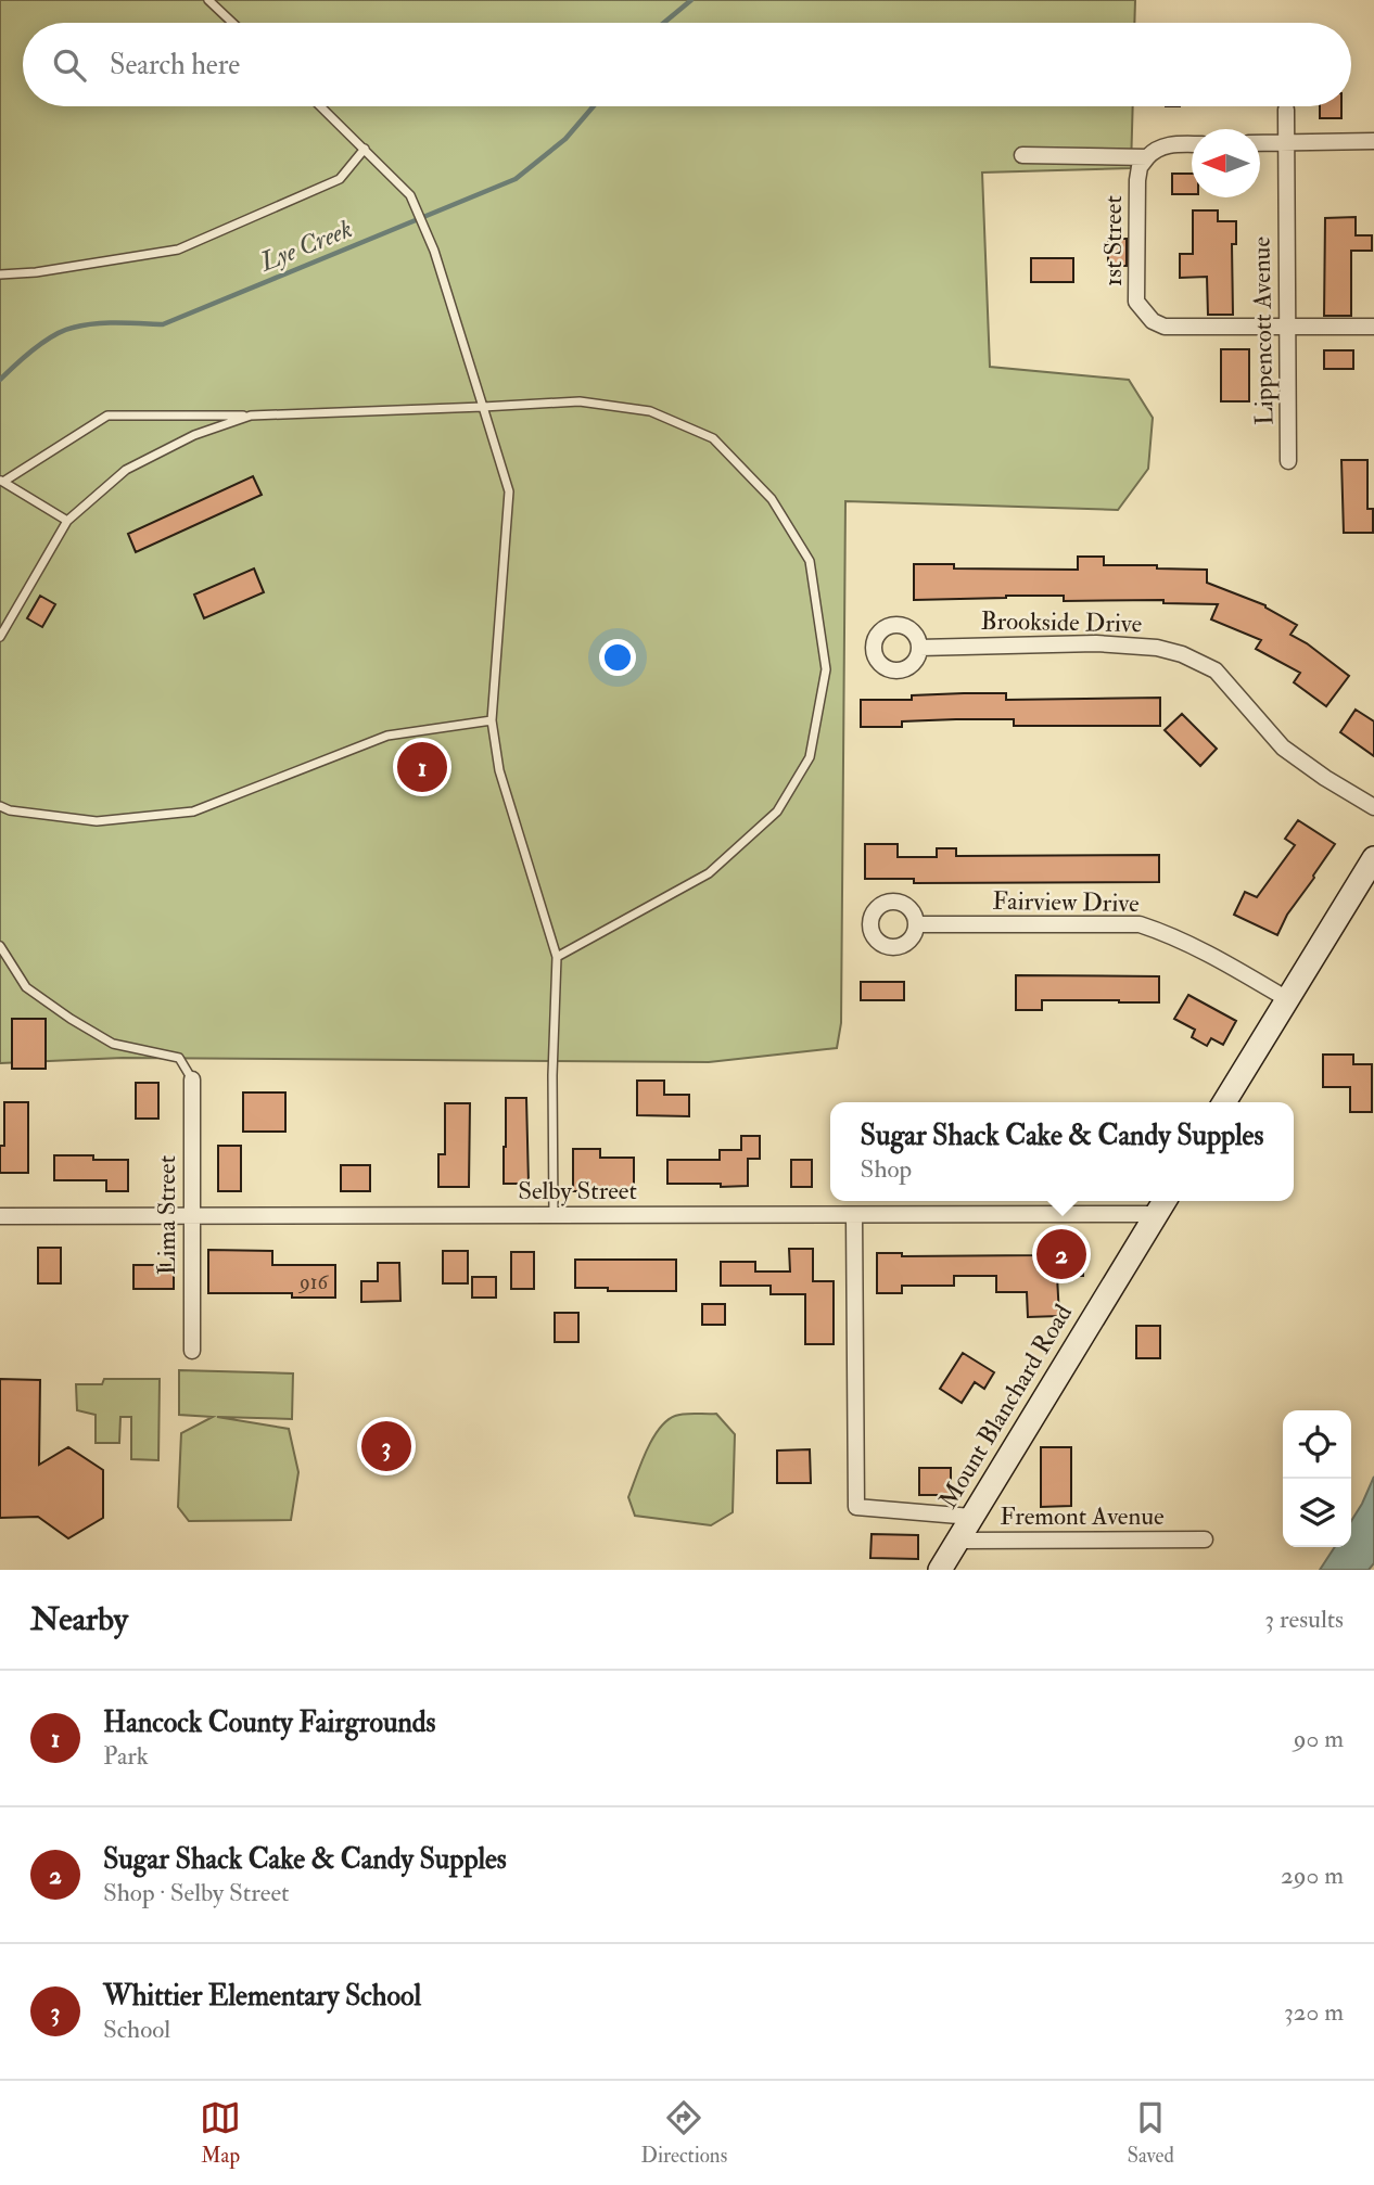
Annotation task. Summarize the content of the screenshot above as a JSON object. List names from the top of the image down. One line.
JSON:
{"streets":{"main road":["Mount Blanchard Road"],"street":["1st Street","Lippencott Avenue","Brookside Drive","Fairview Drive","Selby Street","Lima Street","Fremont Avenue"]},"crossings":[["1st Street","Lippencott Avenue"],["Selby Street","Lima Street"],["Selby Street","Mount Blanchard Road"],["Mount Blanchard Road","Fremont Avenue"]],"water":["Lye Creek"],"house_numbers":["916"],"north":"left","page":{"search":"Search here","pins":["1","2","3"],"popup":["Sugar Shack Cake & Candy Supples","Shop"],"heading":["Nearby","3 results"],"list":[{"mark":"1","name":"Hancock County Fairgrounds","note":"Park","value":"90 m"},{"mark":"2","name":"Sugar Shack Cake & Candy Supples","note":"Shop · Selby Street","value":"290 m"},{"mark":"3","name":"Whittier Elementary School","note":"School","value":"320 m"}],"nav":["Map","Directions","Saved"]}}
